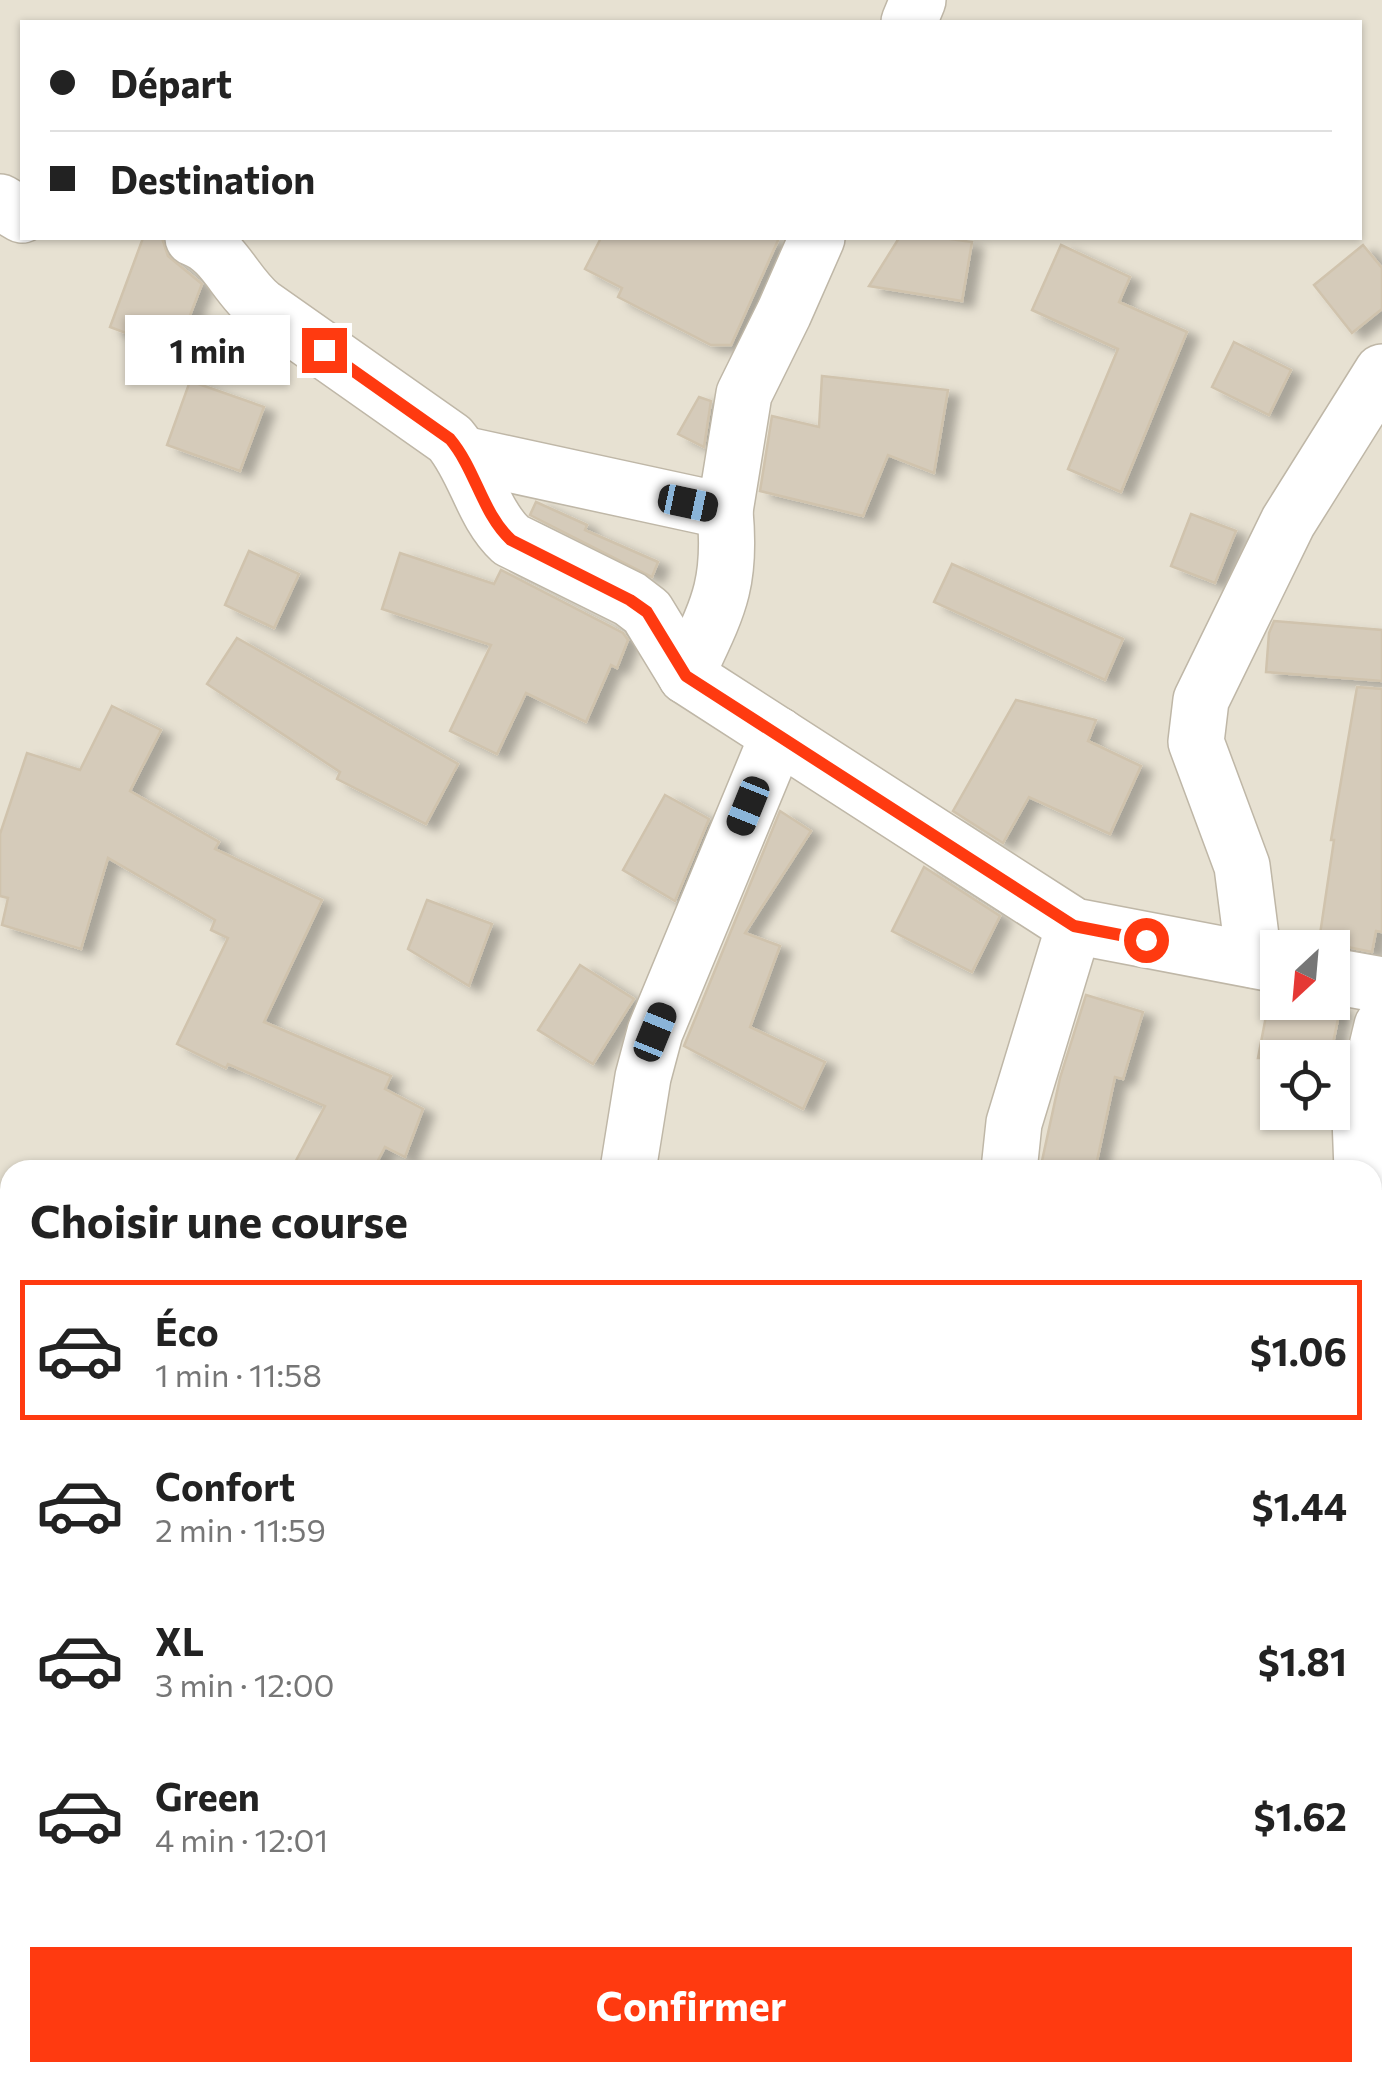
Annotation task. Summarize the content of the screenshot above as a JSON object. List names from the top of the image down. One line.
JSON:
{"north":"bottom left","page":{"banner":["Départ","Destination"],"bubble":"1 min","heading":"Choisir une course","list":[{"name":"Éco","note":"1 min · 11:58","value":"$1.06"},{"name":"Confort","note":"2 min · 11:59","value":"$1.44"},{"name":"XL","note":"3 min · 12:00","value":"$1.81"},{"name":"Green","note":"4 min · 12:01","value":"$1.62"}],"buttons":"Confirmer"}}
